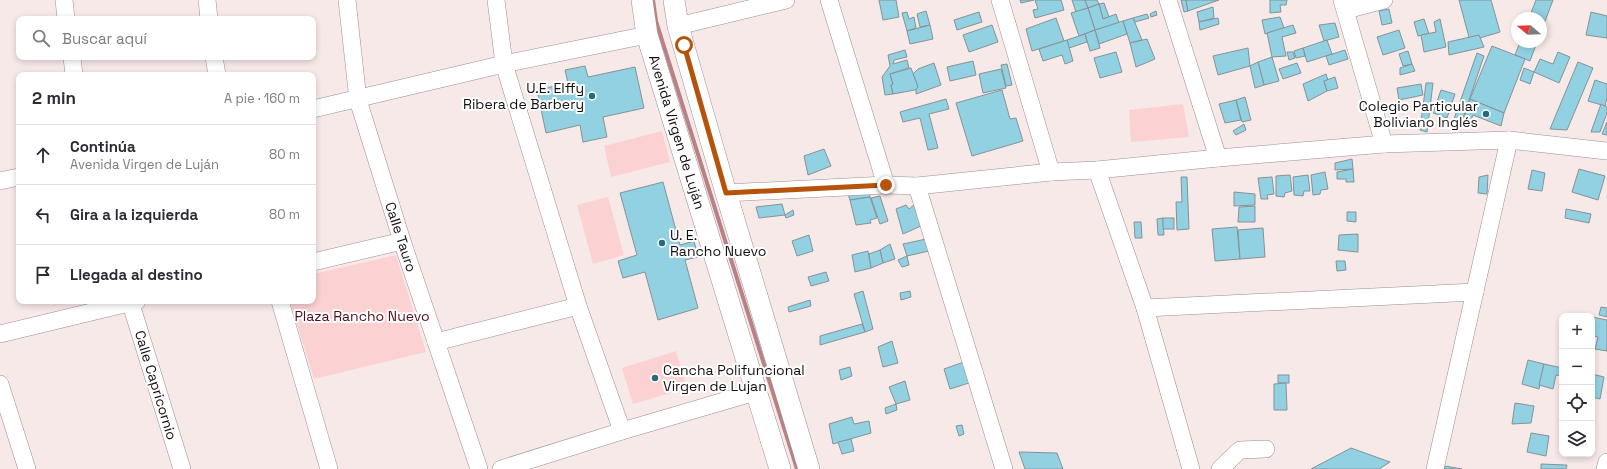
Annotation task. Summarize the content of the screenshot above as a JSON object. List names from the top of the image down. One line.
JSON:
{"streets":{"main road":["Avenida Virgen de Luján"],"street":["Calle Tauro","Calle Capricornio"]},"parks":["Plaza Rancho Nuevo"],"places":["U.E. Elffy Ribera de Barbery","Colegio Particular Boliviano Inglés","U. E. Rancho Nuevo","Cancha Polifuncional Virgen de Lujan"],"north":"left","page":{"search":"Buscar aquí","heading":["2 min","A pie · 160 m"],"list":[["Continúa","Avenida Virgen de Luján","80 m"],["Gira a la izquierda","80 m"],"Llegada al destino"],"map_buttons":["+","−"]}}
